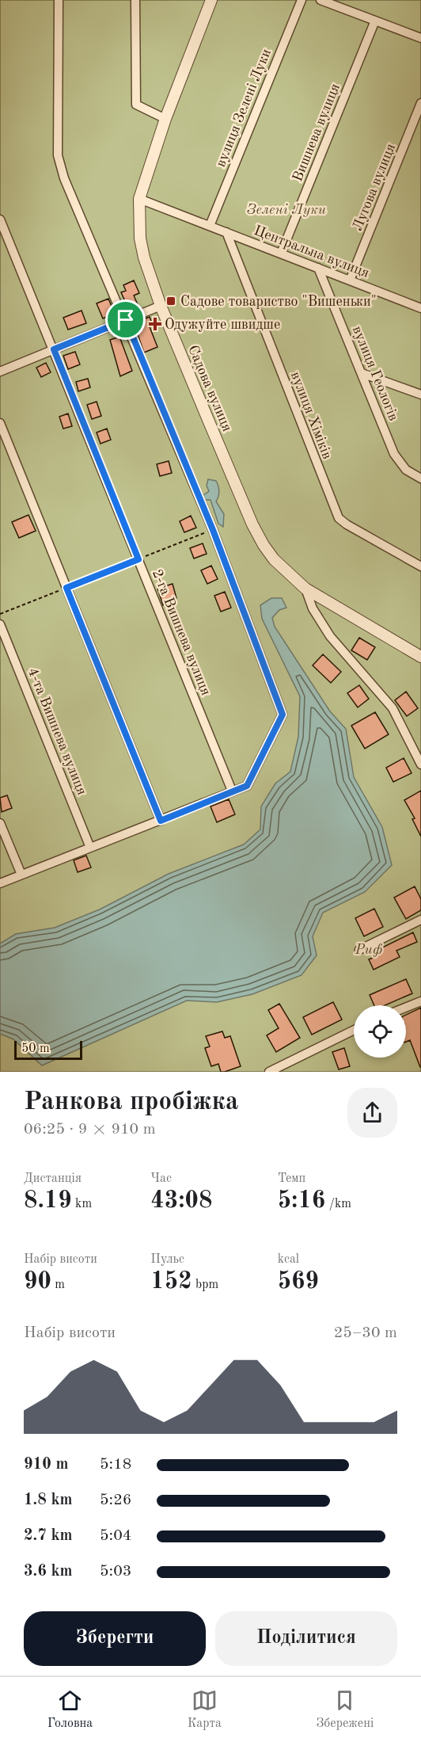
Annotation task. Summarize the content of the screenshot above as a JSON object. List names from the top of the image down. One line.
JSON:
{"streets":{"street":["вулиця Зелені Луки","Вишнева вулиця","Лугова вулиця","Центральна вулиця","вулиця Геологів","Садова вулиця","вулиця Хіміків","2-га Вишнева вулиця","4-та Вишнева вулиця"]},"crossings":[["вулиця Зелені Луки","Центральна вулиця"],["Вишнева вулиця","Центральна вулиця"],["Лугова вулиця","Центральна вулиця"],["Центральна вулиця","вулиця Геологів"],["Центральна вулиця","Садова вулиця"],["Центральна вулиця","вулиця Хіміків"]],"parks":["Зелені Луки","Риф"],"places":{"transit":["Садове товариство \"Вишеньки\""],"health":["Одужуйте швидше"]},"scale_bar":"50 m","page":{"scale":"50 m","heading":["Ранкова пробіжка","06:25 · 9 × 910 m"],"stats":[["Дистанція","8.19 km"],["Час","43:08"],["Темп","5:16 /km"],["Набір висоти","90 m"],["Пульс","152 bpm"],["kcal","569"]],"chart":["Набір висоти","25–30 m"],"list":[{"name":"910 m","note":"5:18"},{"name":"1.8 km","note":"5:26"},{"name":"2.7 km","note":"5:04"},{"name":"3.6 km","note":"5:03"}],"buttons":["Зберегти","Поділитися"],"tabs":["Головна","Карта","Збережені"]}}
